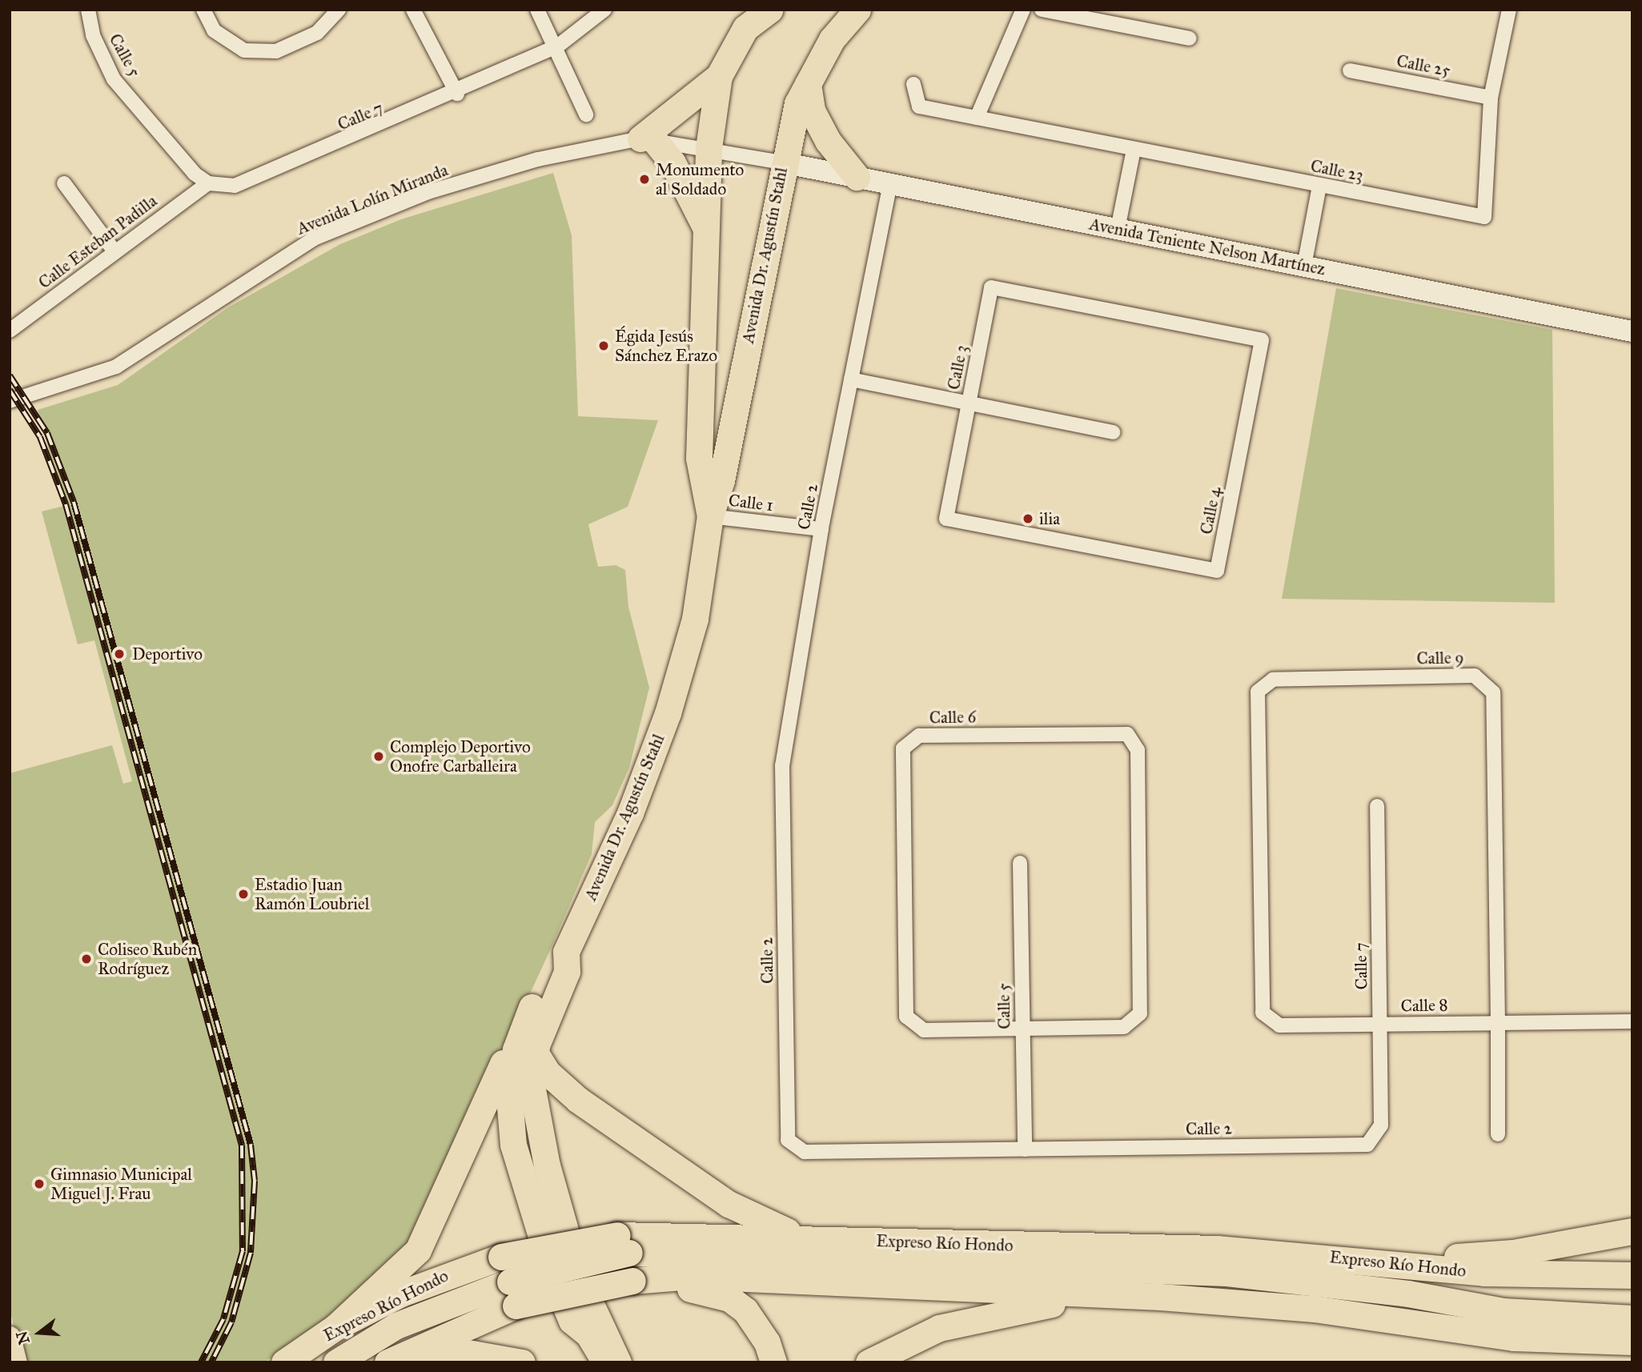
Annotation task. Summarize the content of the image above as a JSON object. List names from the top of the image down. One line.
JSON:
{"streets":{"highway":["Avenida Dr. Agustín Stahl","Expreso Río Hondo"],"street":["Calle 5","Calle 25","Calle 7","Calle 23","Avenida Lolín Miranda","Calle Esteban Padilla","Avenida Teniente Nelson Martínez","Calle 3","Calle 1","Calle 2","Calle 4","Calle 9","Calle 6","Calle 8"]},"crossings":[["Calle 5","Calle 7"],["Calle 5","Calle Esteban Padilla"],["Calle 5","Calle 2"],["Calle 5","Calle 6"],["Calle 25","Calle 23"],["Calle 7","Calle Esteban Padilla"],["Calle 7","Calle 2"],["Calle 7","Calle 8"],["Avenida Lolín Miranda","Avenida Teniente Nelson Martínez"],["Avenida Lolín Miranda","Avenida Dr. Agustín Stahl"],["Avenida Teniente Nelson Martínez","Avenida Dr. Agustín Stahl"],["Avenida Teniente Nelson Martínez","Calle 2"],["Avenida Dr. Agustín Stahl","Calle 1"],["Calle 3","Calle 2"],["Calle 3","Calle 4"],["Calle 1","Calle 2"],["Calle 9","Calle 8"]],"places":["Monumento al Soldado","Égida Jesús Sánchez Erazo","ilia","Deportivo","Complejo Deportivo Onofre Carballeira","Estadio Juan Ramón Loubriel","Coliseo Rubén Rodríguez","Gimnasio Municipal Miguel J. Frau"],"north":"left"}
